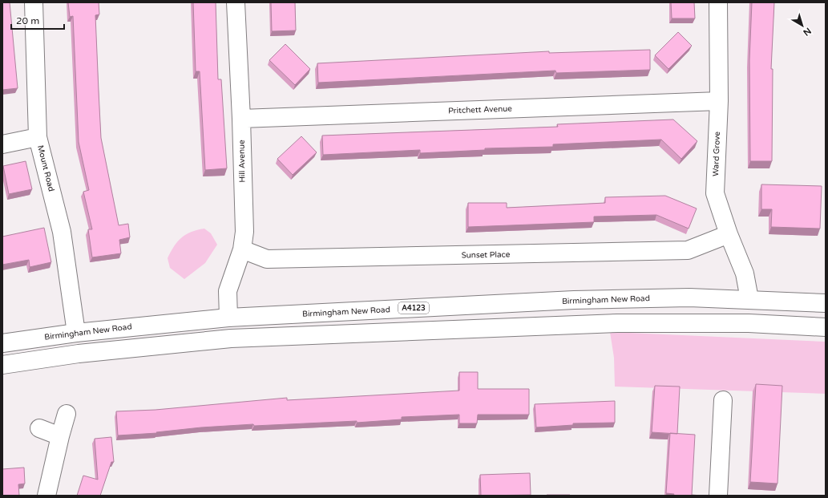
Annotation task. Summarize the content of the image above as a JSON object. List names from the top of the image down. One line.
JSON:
{"streets":{"main road":["Pritchett Avenue","Ward Grove","Hill Avenue","Mount Road","Sunset Place","Birmingham New Road","A4123"]},"crossings":[["Pritchett Avenue","Ward Grove"],["Pritchett Avenue","Hill Avenue"],["Ward Grove","Sunset Place"],["Ward Grove","Birmingham New Road"],["Hill Avenue","Sunset Place"],["Hill Avenue","Birmingham New Road"],["Mount Road","Birmingham New Road"]],"scale_bar":"20 m","north":"bottom right"}
